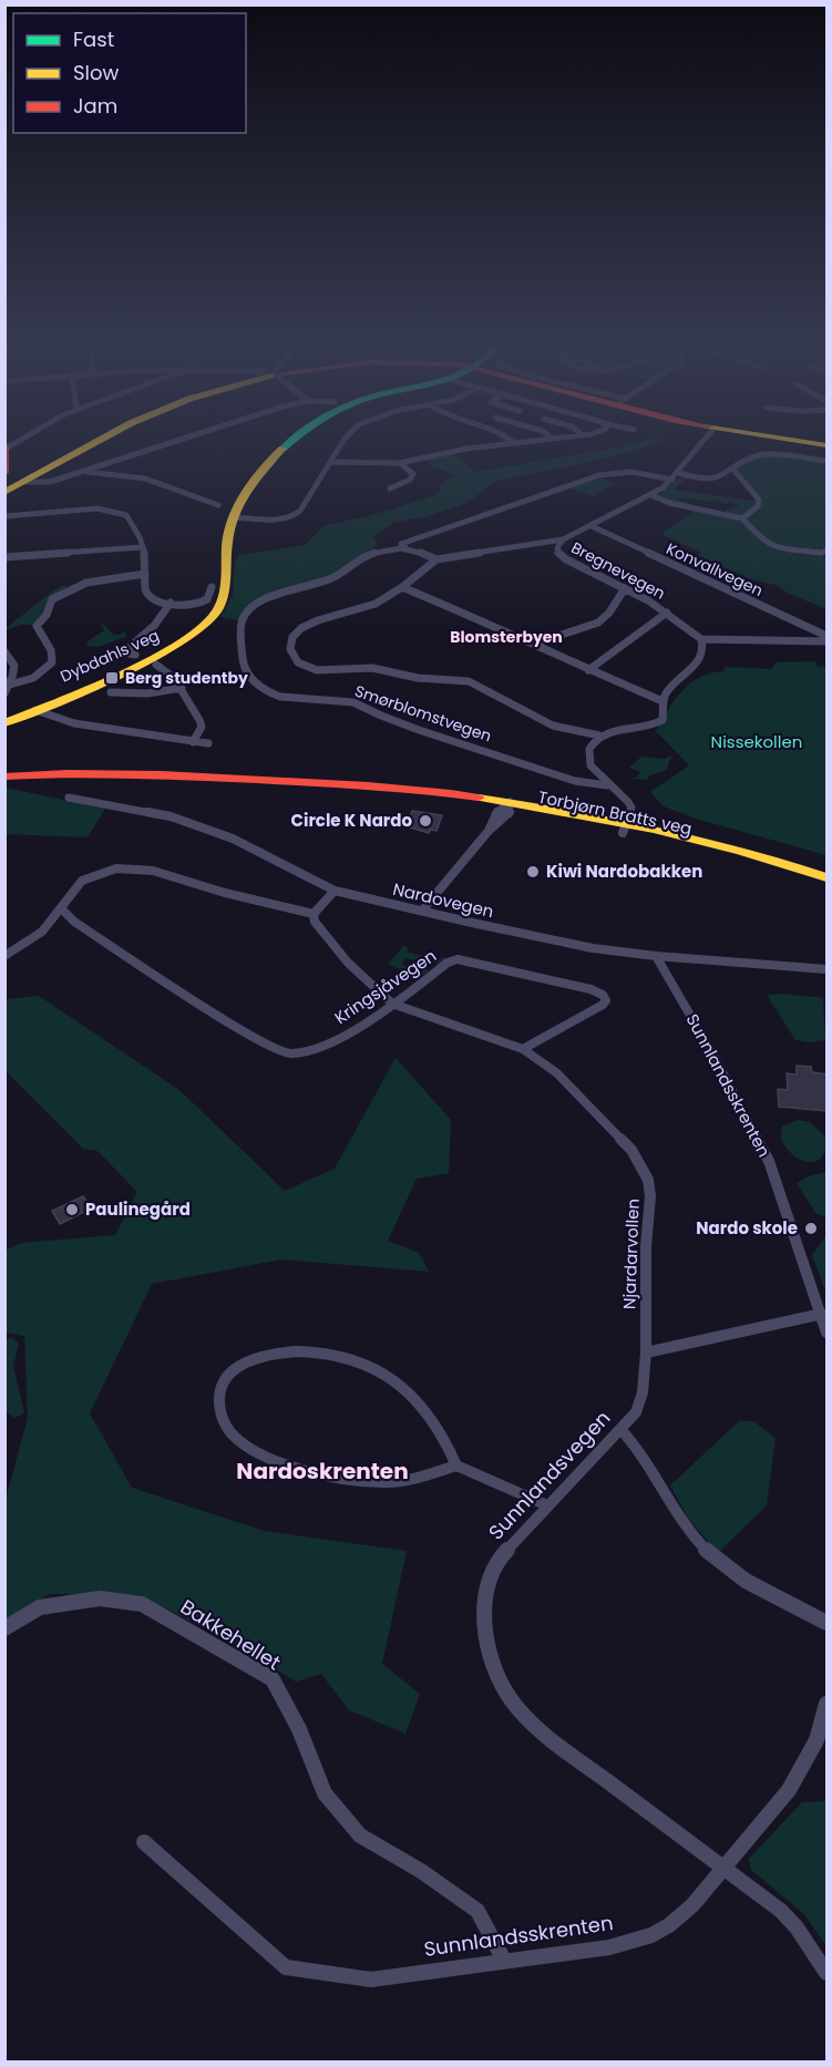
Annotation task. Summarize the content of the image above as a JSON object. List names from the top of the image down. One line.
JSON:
{"streets":{"main road":["Dybdahls veg","Torbjørn Bratts veg"],"street":["Konvallvegen","Bregnevegen","Smørblomstvegen","Nardovegen","Kringsjåvegen","Sunnlandsskrenten","Njardarvollen","Sunnlandsvegen","Bakkehellet"]},"crossings":[["Konvallvegen","Bregnevegen"],["Nardovegen","Sunnlandsskrenten"],["Kringsjåvegen","Njardarvollen"],["Sunnlandsskrenten","Sunnlandsvegen"],["Sunnlandsskrenten","Bakkehellet"],["Njardarvollen","Sunnlandsvegen"]],"districts":["Blomsterbyen","Nardoskrenten"],"parks":["Nissekollen"],"places":{"transit":["Berg studentby"],"other":["Circle K Nardo","Kiwi Nardobakken","Paulinegård","Nardo skole"]},"legend":["Fast","Slow","Jam"]}
